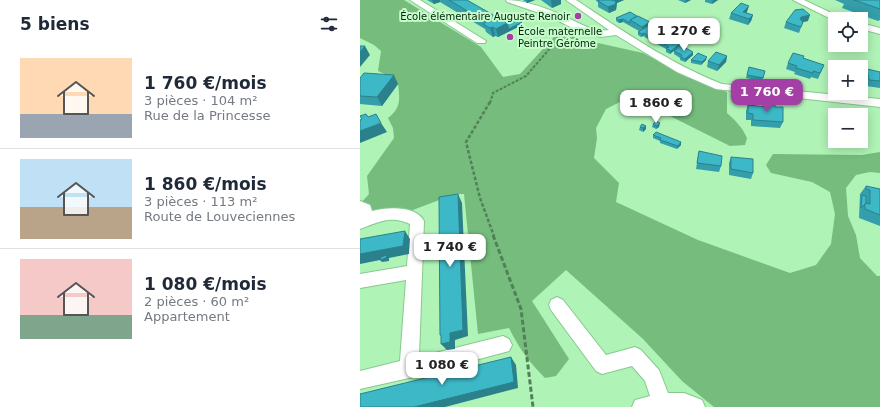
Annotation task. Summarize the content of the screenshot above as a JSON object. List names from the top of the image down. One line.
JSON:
{"places":["École élémentaire Auguste Renoir","École maternelle Peintre Gérôme"],"page":{"heading":"5 biens","map_buttons":["+","−"],"price":["1 270 €","1 760 €","1 860 €","1 740 €","1 080 €"],"list":[{"name":"1 760 €/mois","note":"3 pièces · 104 m² · Rue de la Princesse"},{"name":"1 860 €/mois","note":"3 pièces · 113 m² · Route de Louveciennes"},{"name":"1 080 €/mois","note":"2 pièces · 60 m² · Appartement"}]}}
